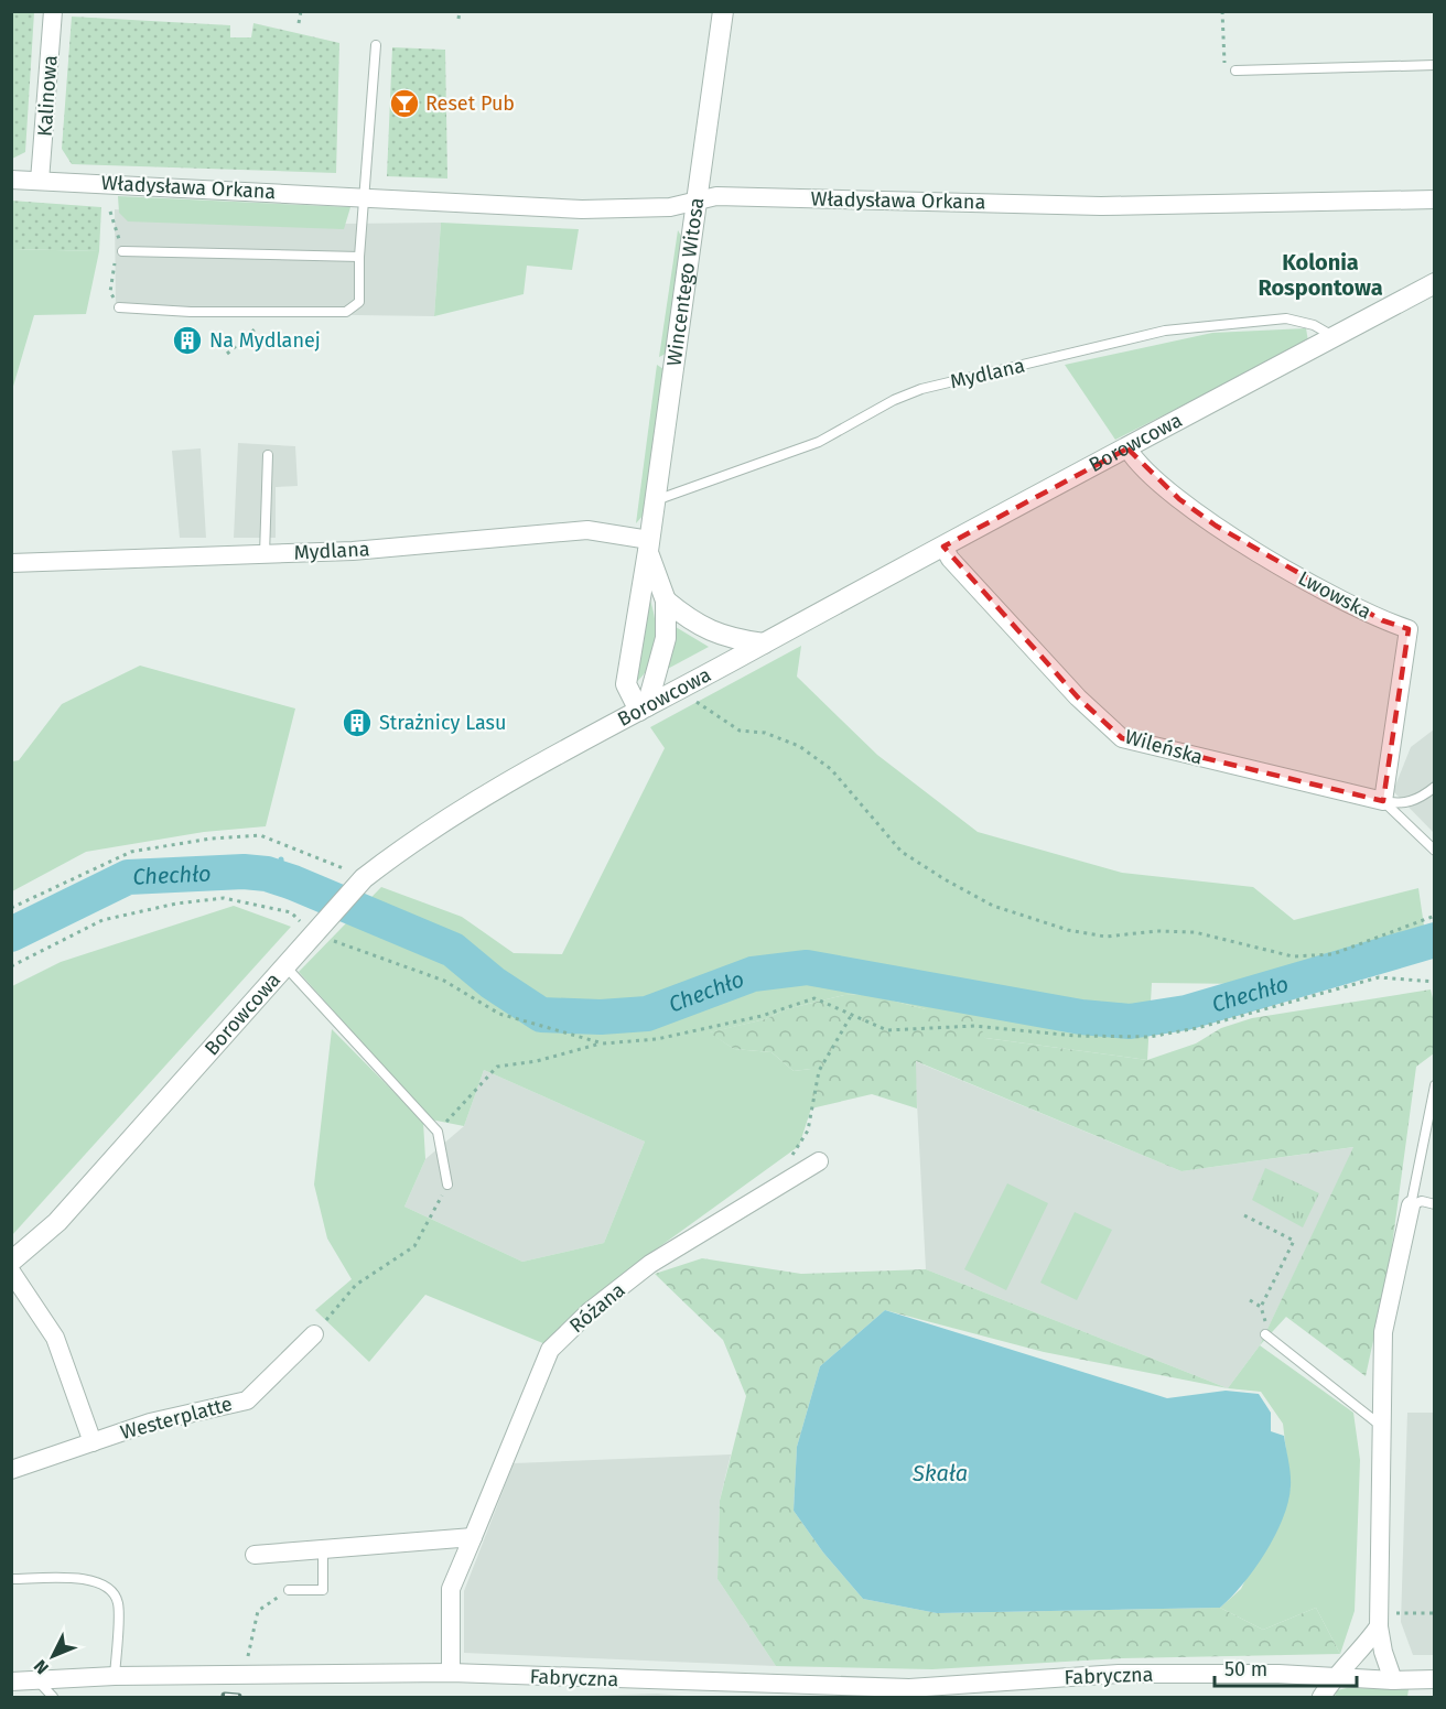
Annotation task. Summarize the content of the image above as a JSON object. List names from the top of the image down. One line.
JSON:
{"streets":{"street":["Kalinowa","Władysława Orkana","Wincentego Witosa","Mydlana","Borowcowa","Lwowska","Wileńska","Różana","Westerplatte","Fabryczna"]},"crossings":[["Kalinowa","Władysława Orkana"],["Władysława Orkana","Wincentego Witosa"],["Wincentego Witosa","Mydlana"],["Wincentego Witosa","Borowcowa"],["Mydlana","Borowcowa"],["Borowcowa","Lwowska"],["Borowcowa","Wileńska"],["Lwowska","Wileńska"],["Różana","Fabryczna"]],"districts":["Kolonia Rospontowa"],"water":["Chechło","Skała"],"places":{"bar":["Reset Pub"],"building":["Na Mydlanej","Strażnicy Lasu"]},"scale_bar":"50 m","north":"bottom left"}
